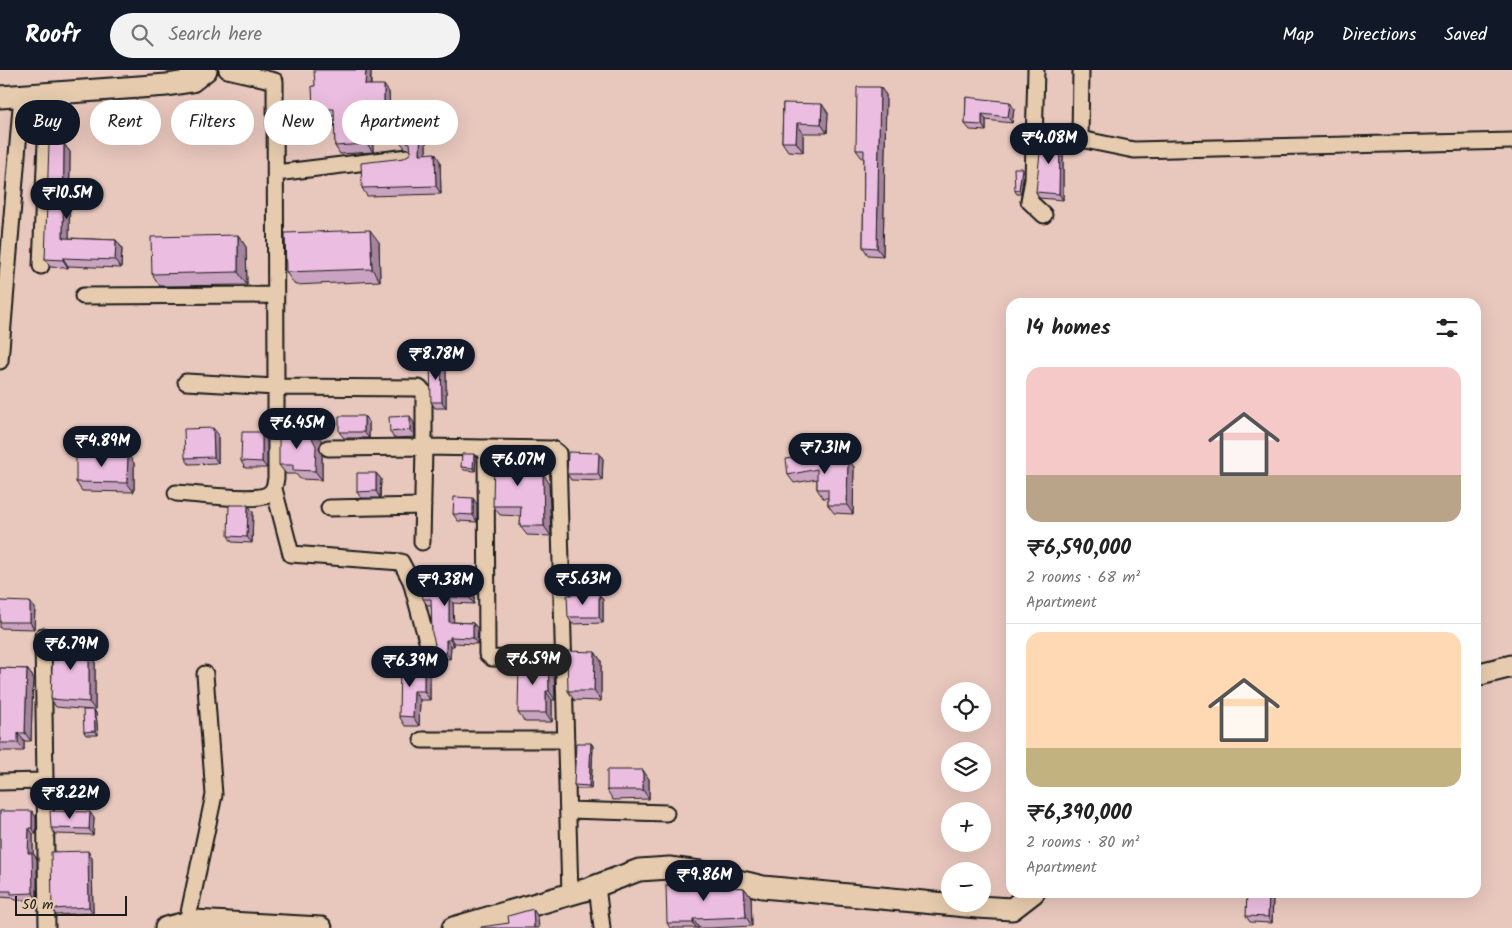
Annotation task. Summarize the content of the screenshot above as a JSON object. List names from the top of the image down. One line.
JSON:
{"scale_bar":"50 m","page":{"header":"Roofr","search":"Search here","nav":["Map","Directions","Saved"],"chip":["Buy","Rent","Filters","New","Apartment"],"price":["₹4.08M","₹10.5M","₹8.78M","₹6.45M","₹4.89M","₹7.31M","₹6.07M","₹5.63M","₹9.38M","₹6.79M","₹6.59M","₹6.39M","₹8.22M","₹9.86M"],"heading":"14 homes","list":[{"name":"₹6,590,000","note":"2 rooms · 68 m² · Apartment"},{"name":"₹6,390,000","note":"2 rooms · 80 m² · Apartment"}],"map_buttons":["+","−"],"scale":"50 m"}}
